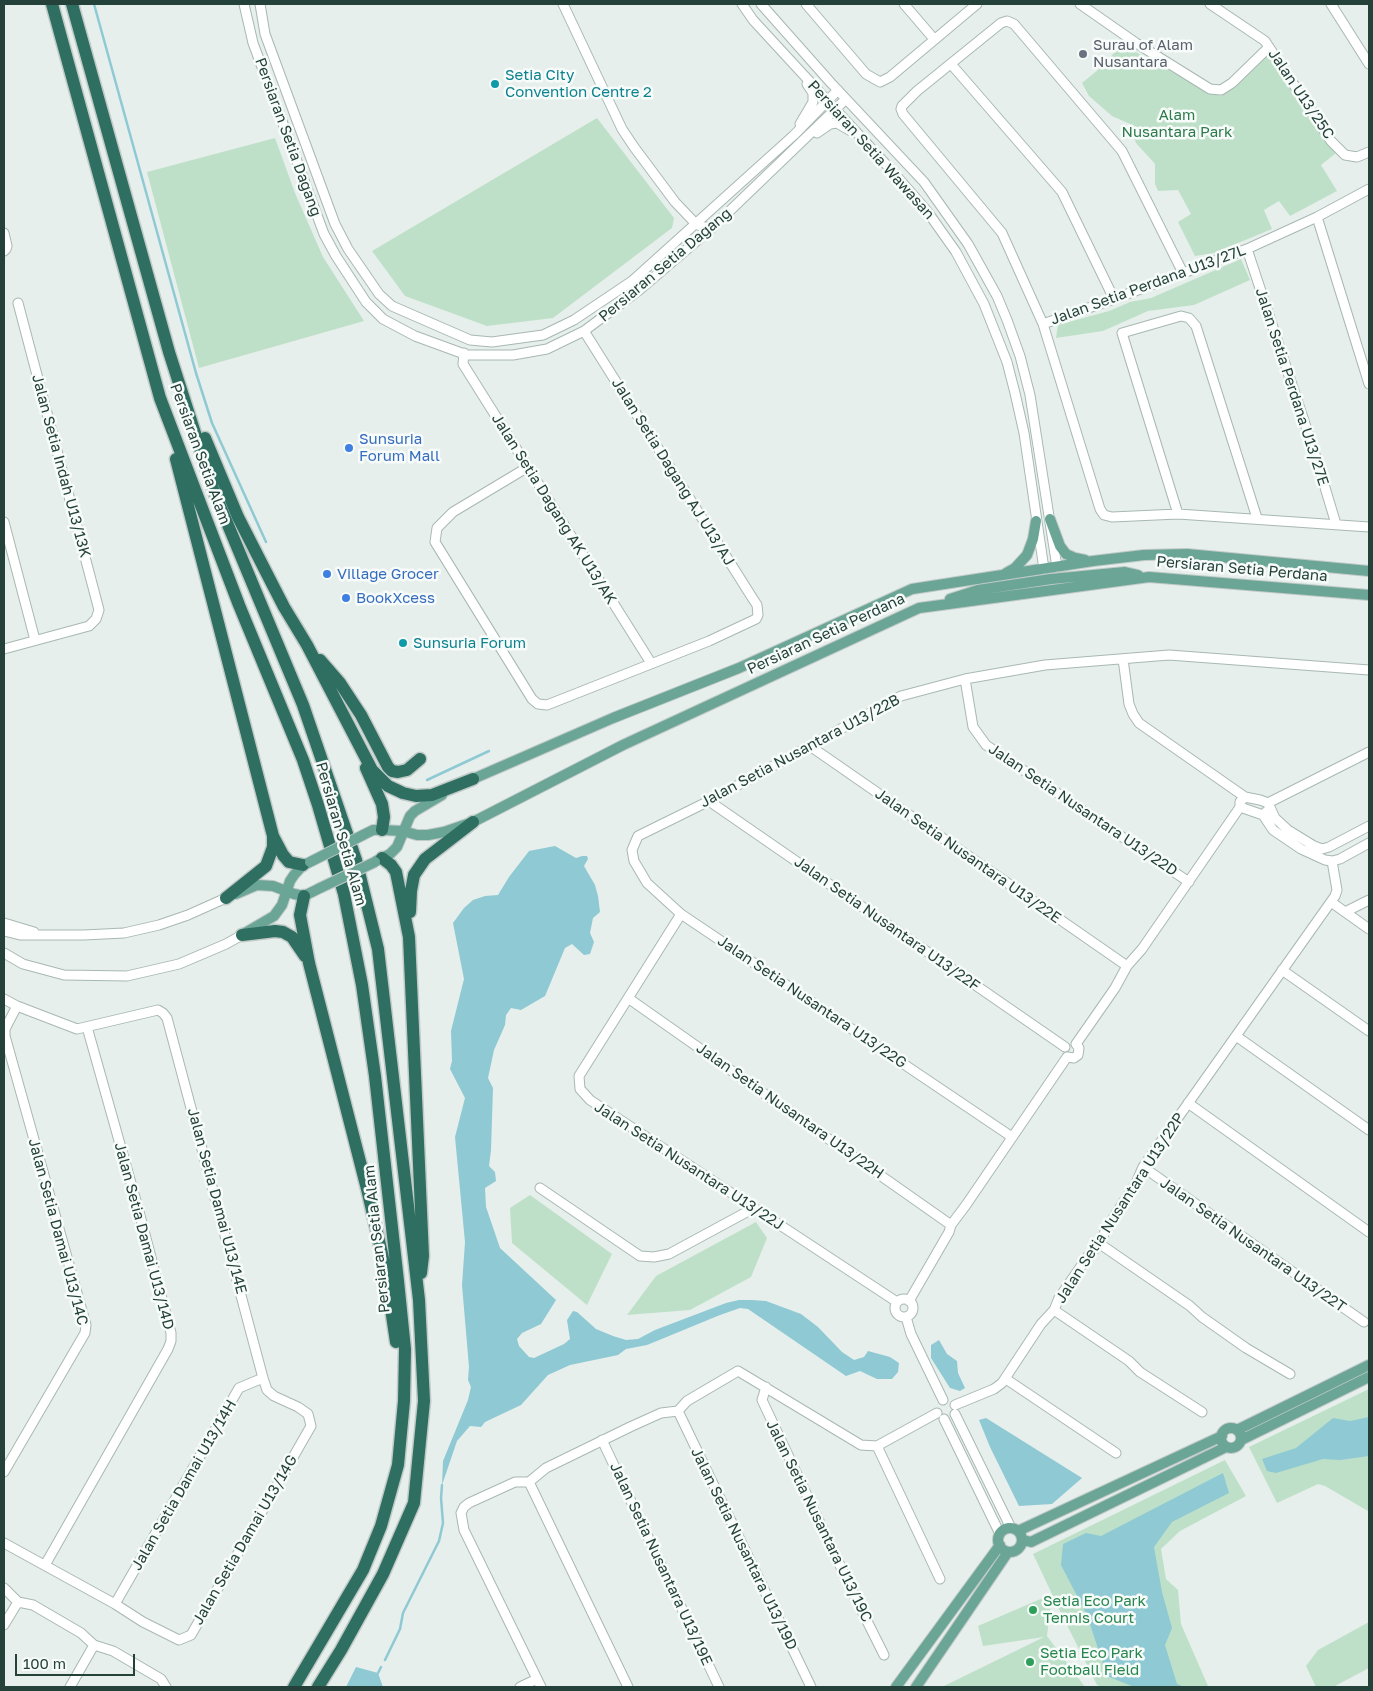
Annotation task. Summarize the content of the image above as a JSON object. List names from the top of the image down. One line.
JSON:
{"streets":{"highway":["Persiaran Setia Alam"],"main road":["Persiaran Setia Perdana"],"street":["Jalan U13/25C","Persiaran Setia Dagang","Persiaran Setia Wawasan","Jalan Setia Perdana U13/27L","Jalan Setia Perdana U13/27E","Jalan Setia Indah U13/13K","Jalan Setia Dagang AJ U13/AJ","Jalan Setia Dagang AK U13/AK","Jalan Setia Nusantara U13/22B","Jalan Setia Nusantara U13/22D","Jalan Setia Nusantara U13/22E","Jalan Setia Nusantara U13/22F","Jalan Setia Nusantara U13/22G","Jalan Setia Nusantara U13/22H","Jalan Setia Nusantara U13/22J","Jalan Setia Damai U13/14E","Jalan Setia Nusantara U13/22P","Jalan Setia Damai U13/14C","Jalan Setia Damai U13/14D","Jalan Setia Nusantara U13/22T","Jalan Setia Damai U13/14H","Jalan Setia Nusantara U13/19C","Jalan Setia Damai U13/14G","Jalan Setia Nusantara U13/19D","Jalan Setia Nusantara U13/19E"]},"crossings":[["Persiaran Setia Dagang","Persiaran Setia Wawasan"],["Persiaran Setia Dagang","Jalan Setia Dagang AJ U13/AJ"],["Persiaran Setia Dagang","Jalan Setia Dagang AK U13/AK"],["Persiaran Setia Wawasan","Persiaran Setia Perdana"],["Jalan Setia Perdana U13/27L","Jalan Setia Perdana U13/27E"],["Jalan Setia Dagang AJ U13/AJ","Jalan Setia Dagang AK U13/AK"],["Jalan Setia Nusantara U13/22B","Jalan Setia Nusantara U13/22D"],["Jalan Setia Nusantara U13/22B","Jalan Setia Nusantara U13/22E"],["Jalan Setia Nusantara U13/22B","Jalan Setia Nusantara U13/22F"],["Jalan Setia Nusantara U13/22B","Jalan Setia Nusantara U13/22G"],["Jalan Setia Nusantara U13/22G","Jalan Setia Nusantara U13/22J"],["Jalan Setia Nusantara U13/22H","Jalan Setia Nusantara U13/22J"],["Jalan Setia Damai U13/14E","Jalan Setia Damai U13/14D"],["Jalan Setia Damai U13/14E","Jalan Setia Damai U13/14H"],["Jalan Setia Damai U13/14E","Jalan Setia Damai U13/14G"],["Jalan Setia Nusantara U13/22P","Jalan Setia Nusantara U13/22T"],["Jalan Setia Damai U13/14D","Jalan Setia Damai U13/14G"],["Jalan Setia Damai U13/14H","Jalan Setia Damai U13/14G"]],"parks":["Alam Nusantara Park"],"places":["Surau of Alam Nusantara","Setia City Convention Centre 2","Sunsuria Forum Mall","Village Grocer","BookXcess","Sunsuria Forum","Setia Eco Park Tennis Court","Setia Eco Park Football Field"],"scale_bar":"100 m"}
